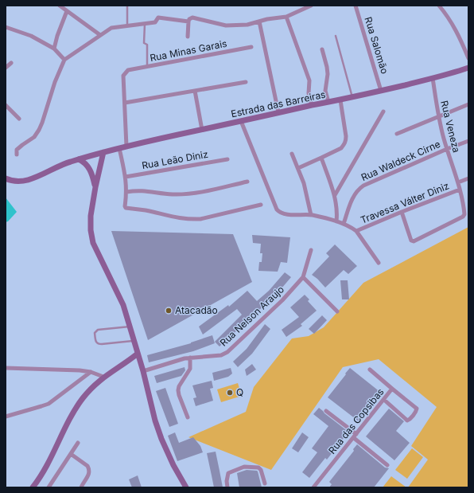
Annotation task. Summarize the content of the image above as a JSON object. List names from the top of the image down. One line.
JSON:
{"streets":{"main road":["Estrada das Barreiras"],"street":["Rua Salomão","Rua Minas Garais","Rua Veneza","Rua Leão Diniz","Rua Waldeck Cirne","Travessa Válter Diniz","Rua Nelson Araujo","Rua das Copsibas"]},"crossings":[["Rua Salomão","Estrada das Barreiras"],["Estrada das Barreiras","Rua Veneza"],["Rua Veneza","Rua Waldeck Cirne"],["Rua Veneza","Travessa Válter Diniz"]],"places":["Atacadão","Q"]}
